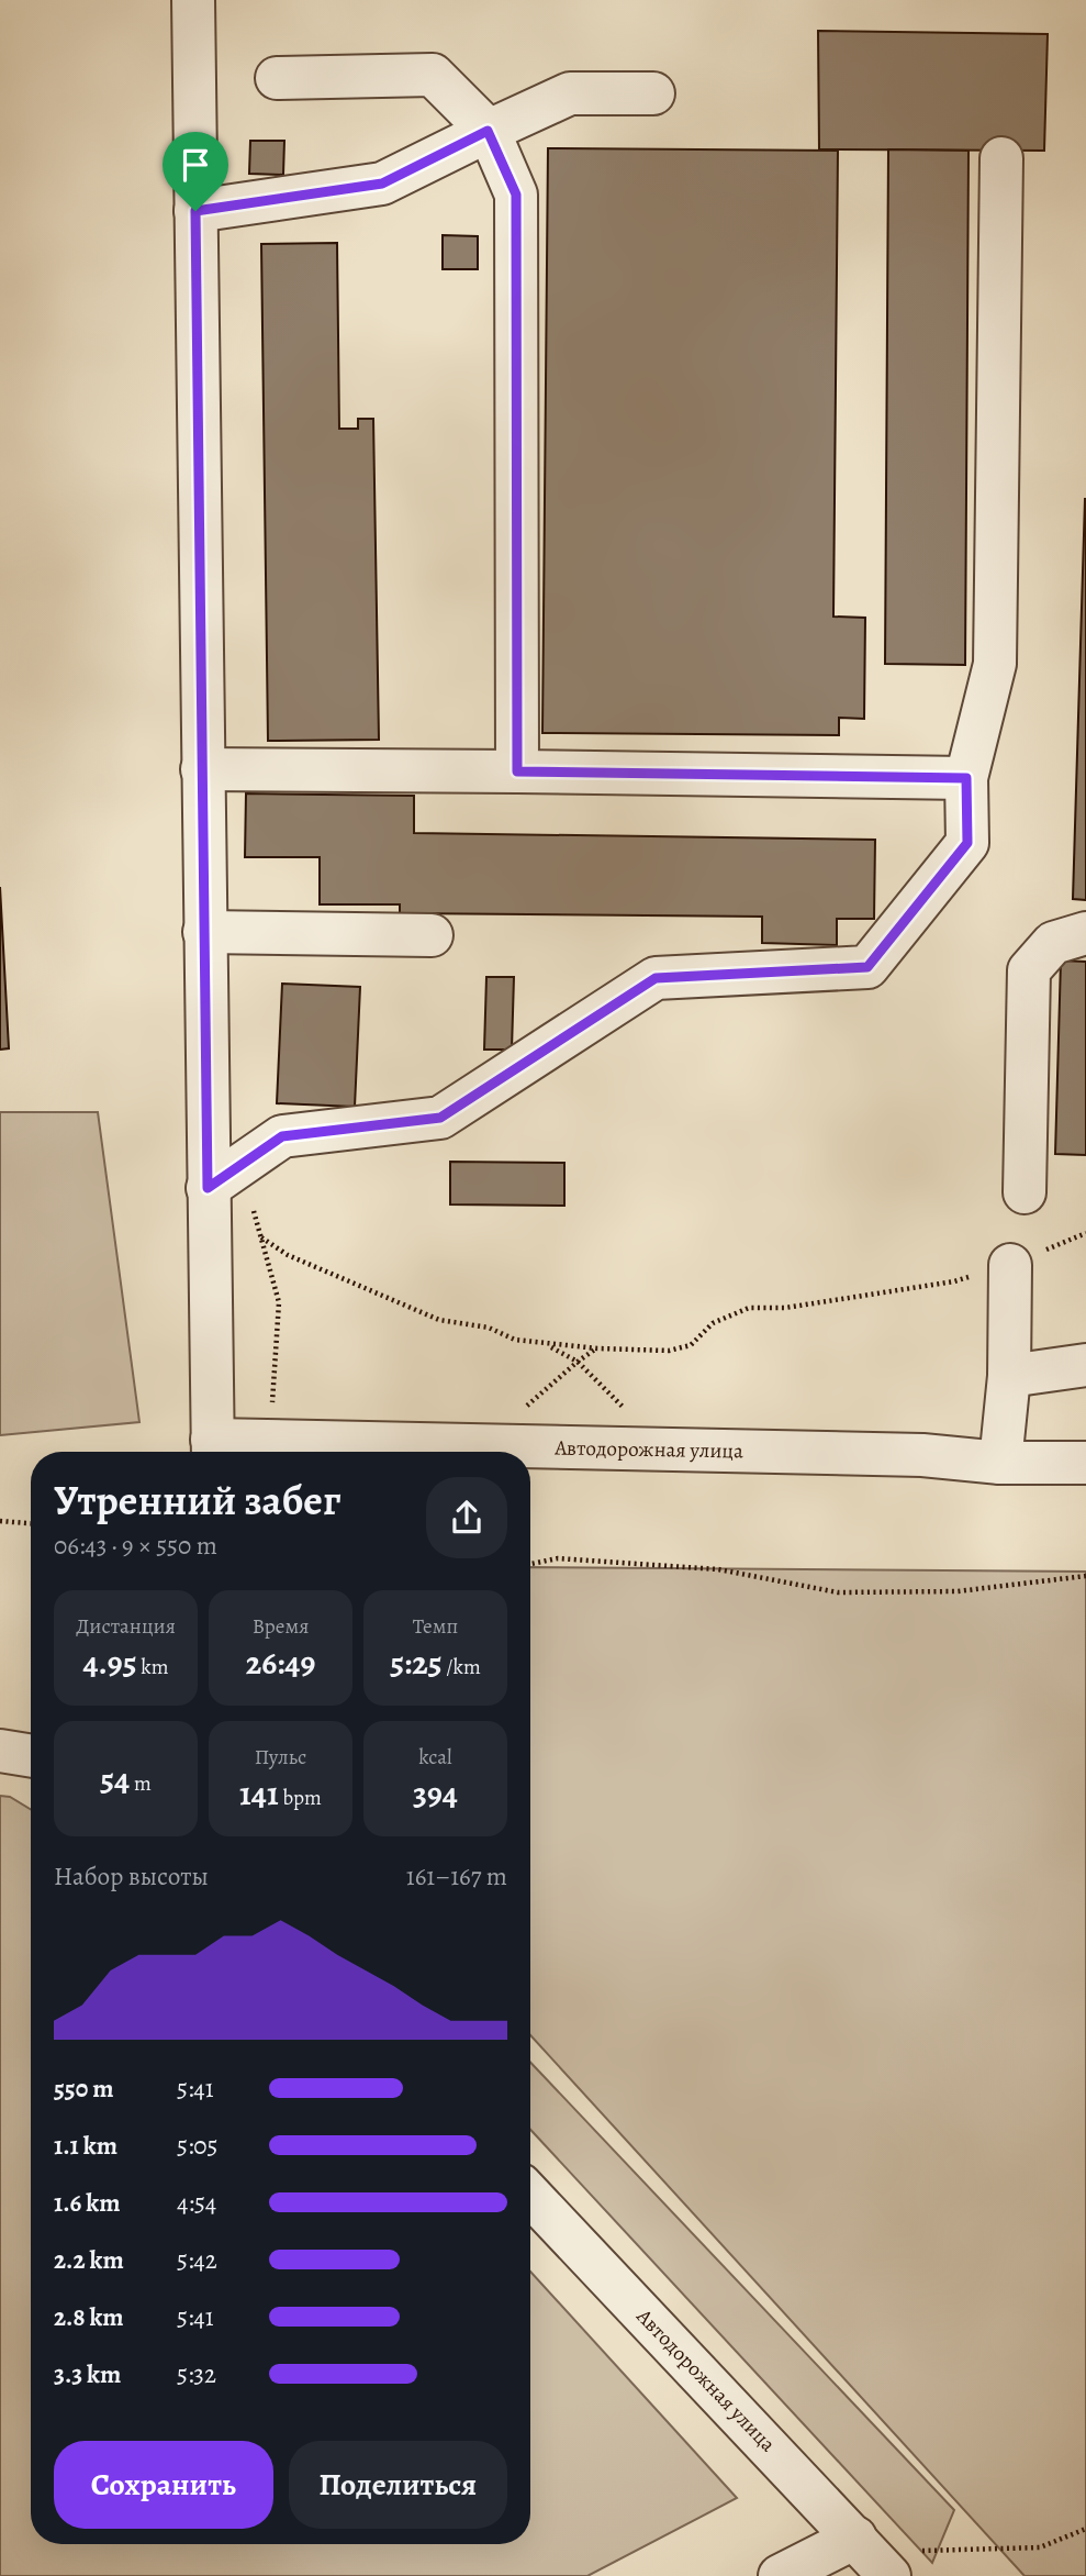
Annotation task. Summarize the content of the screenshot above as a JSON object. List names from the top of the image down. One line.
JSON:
{"streets":{"street":["Автодорожная улица"]},"page":{"heading":["Утренний забег","06:43 · 9 × 550 m"],"stats":[["Дистанция","4.95 km"],["Время","26:49"],["Темп","5:25 /km"],["54 m"],["Пульс","141 bpm"],["kcal","394"]],"chart":["Набор высоты","161–167 m"],"list":[{"name":"550 m","note":"5:41"},{"name":"1.1 km","note":"5:05"},{"name":"1.6 km","note":"4:54"},{"name":"2.2 km","note":"5:42"},{"name":"2.8 km","note":"5:41"},{"name":"3.3 km","note":"5:32"}],"buttons":["Сохранить","Поделиться"]}}
